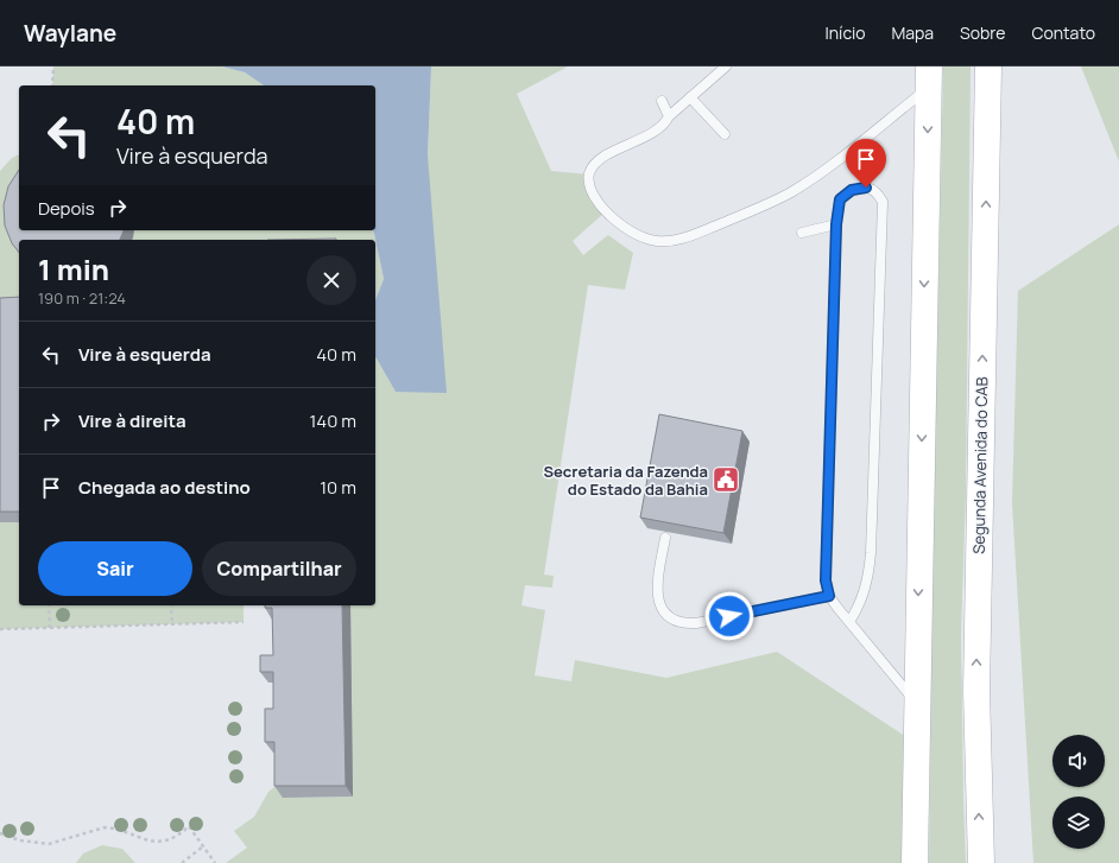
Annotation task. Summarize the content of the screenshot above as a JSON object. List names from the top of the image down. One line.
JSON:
{"streets":{"main road":["Segunda Avenida do CAB"]},"places":{"public building":["Secretaria da Fazenda do Estado da Bahia"]},"page":{"header":"Waylane","nav":["Início","Mapa","Sobre","Contato"],"turn":["40 m","Vire à esquerda"],"then":"Depois","heading":["1 min","190 m · 21:24"],"list":[{"name":"Vire à esquerda","value":"40 m"},{"name":"Vire à direita","value":"140 m"},{"name":"Chegada ao destino","value":"10 m"}],"buttons":["Sair","Compartilhar"]}}
